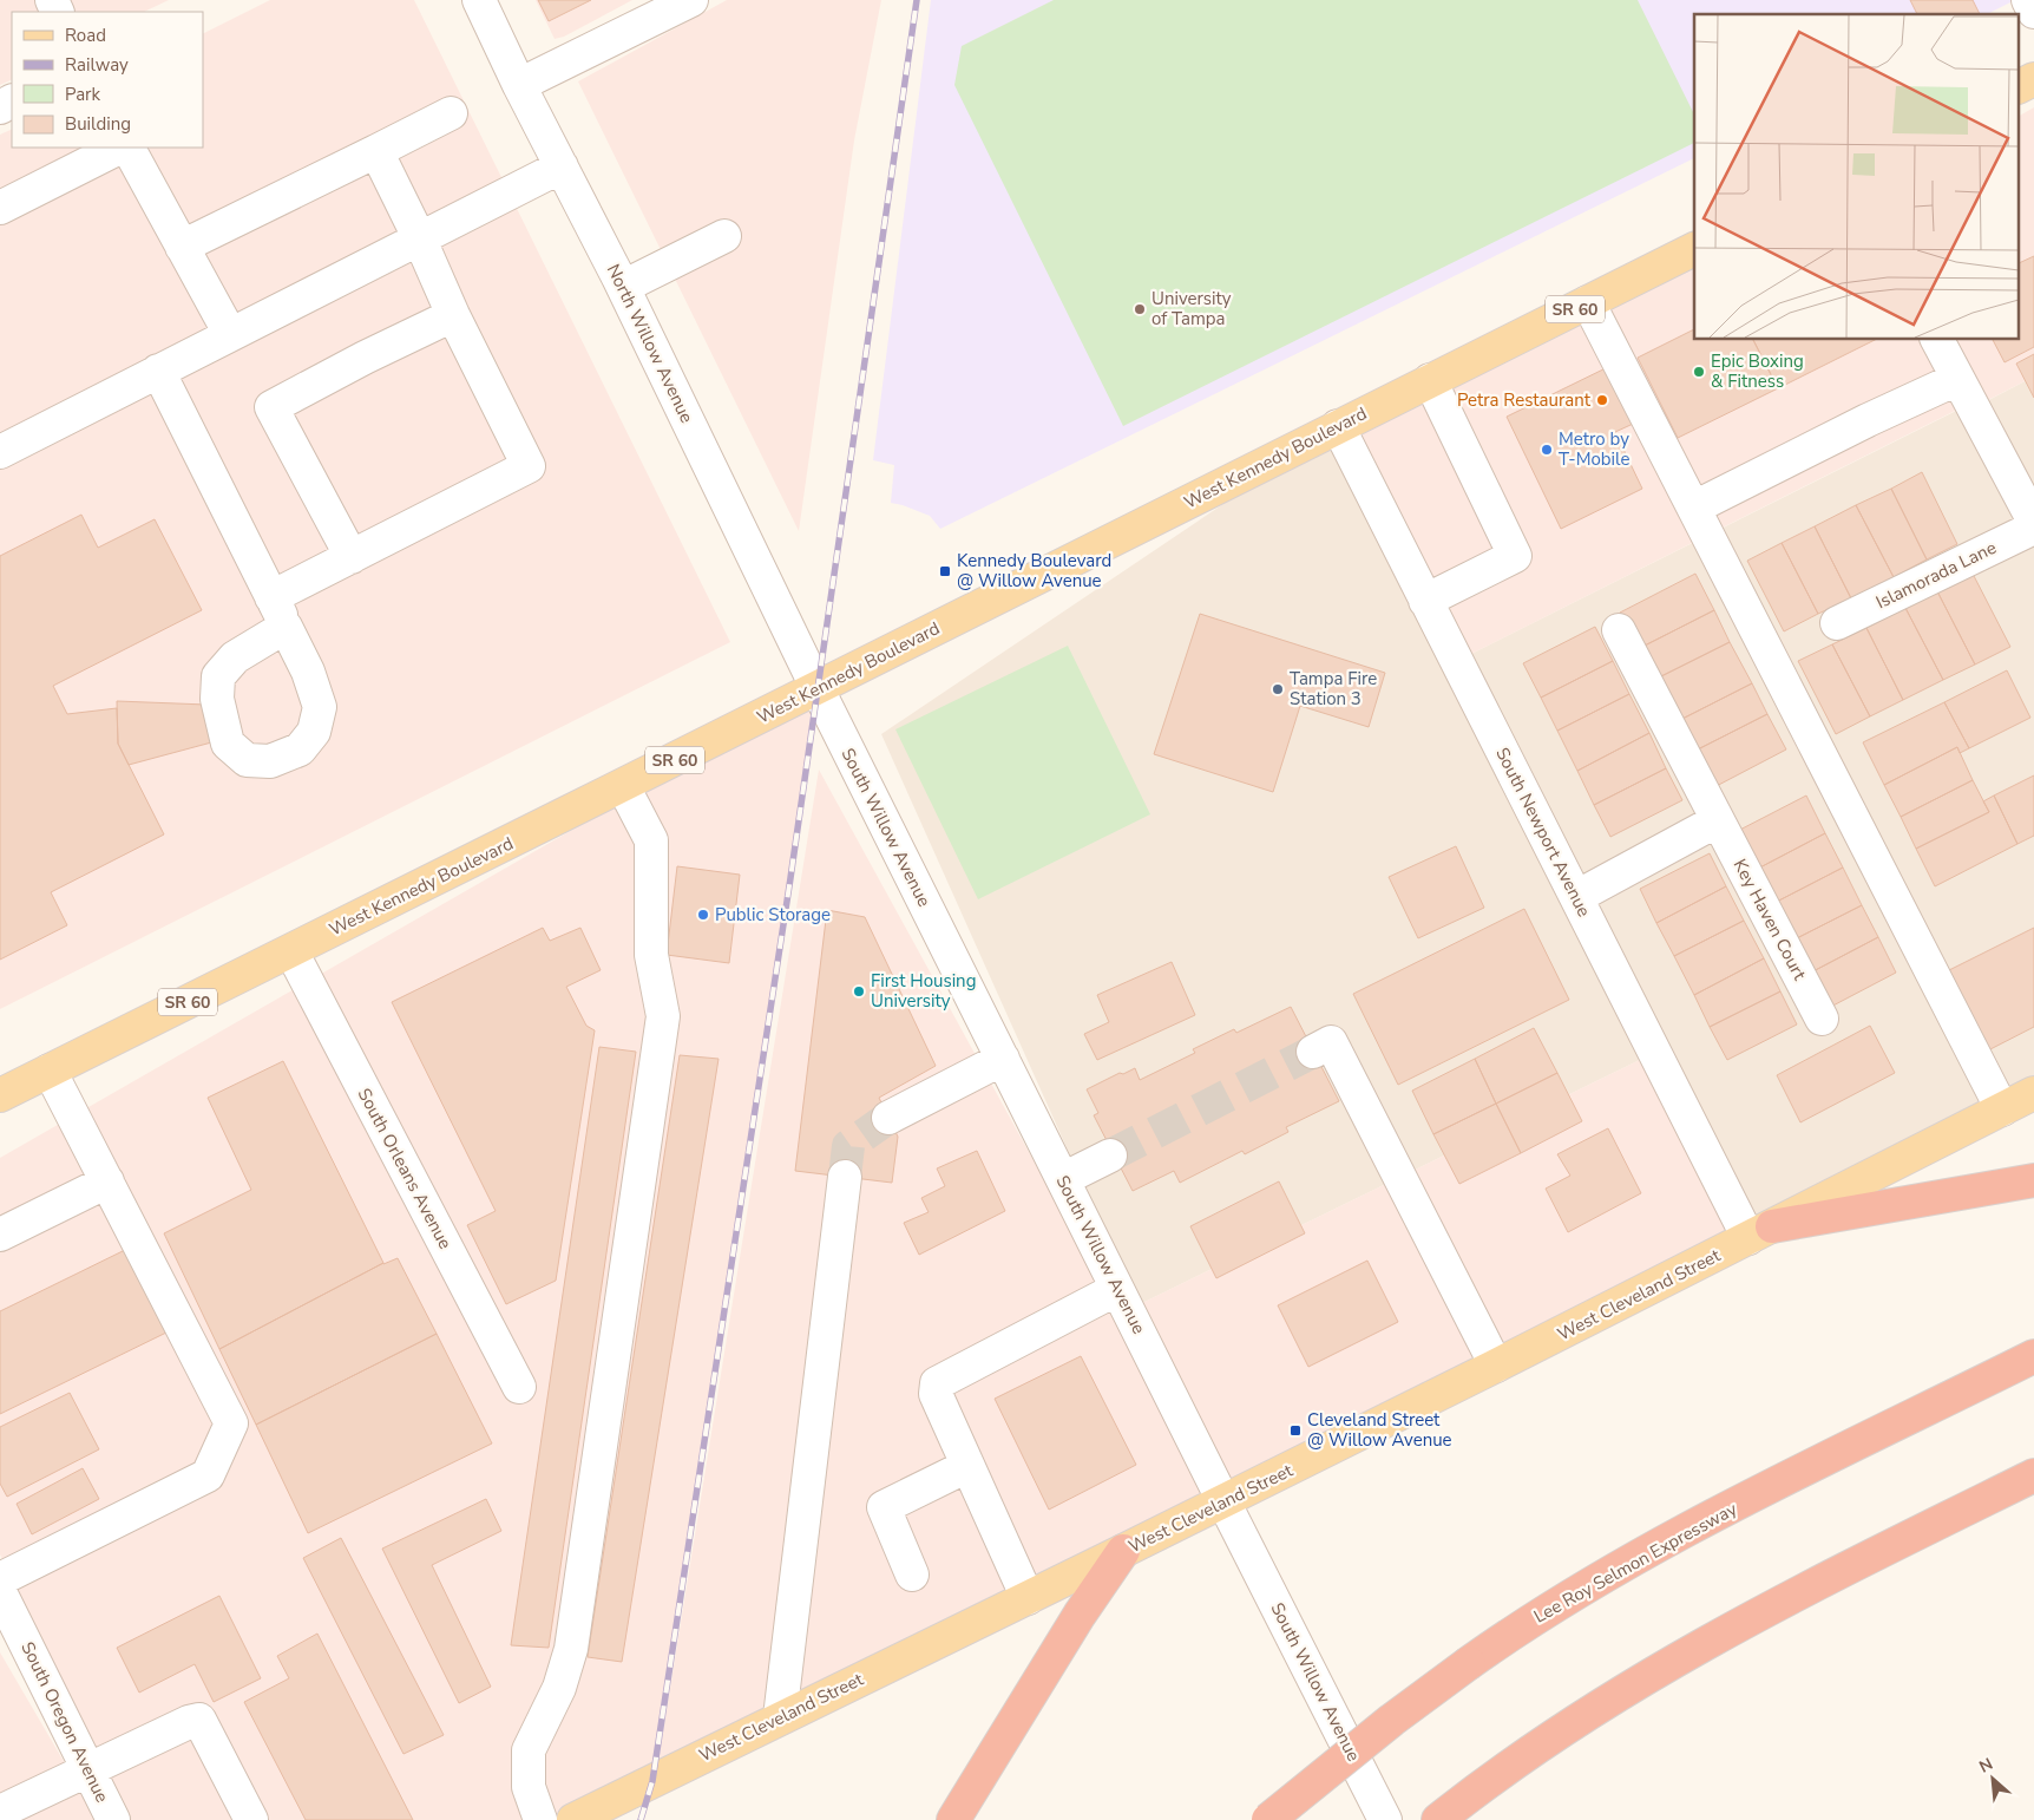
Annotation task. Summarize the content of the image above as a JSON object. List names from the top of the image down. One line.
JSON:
{"streets":{"highway":["Lee Roy Selmon Expressway"],"main road":["SR 60","West Kennedy Boulevard","West Cleveland Street"],"street":["North Willow Avenue","Islamorada Lane","South Willow Avenue","South Newport Avenue","Key Haven Court","South Orleans Avenue","South Oregon Avenue"]},"crossings":[["North Willow Avenue","West Kennedy Boulevard"],["North Willow Avenue","South Willow Avenue"],["West Kennedy Boulevard","South Willow Avenue"],["West Kennedy Boulevard","South Newport Avenue"],["West Kennedy Boulevard","South Orleans Avenue"],["South Willow Avenue","West Cleveland Street"],["South Newport Avenue","West Cleveland Street"]],"places":{"other":["University of Tampa","Epic Boxing & Fitness","Petra Restaurant","Metro by T-Mobile","Tampa Fire Station 3","Public Storage","First Housing University"],"transit":["Kennedy Boulevard @ Willow Avenue","Cleveland Street @ Willow Avenue"]},"legend":["Road","Railway","Park","Building"],"north":"top left"}
